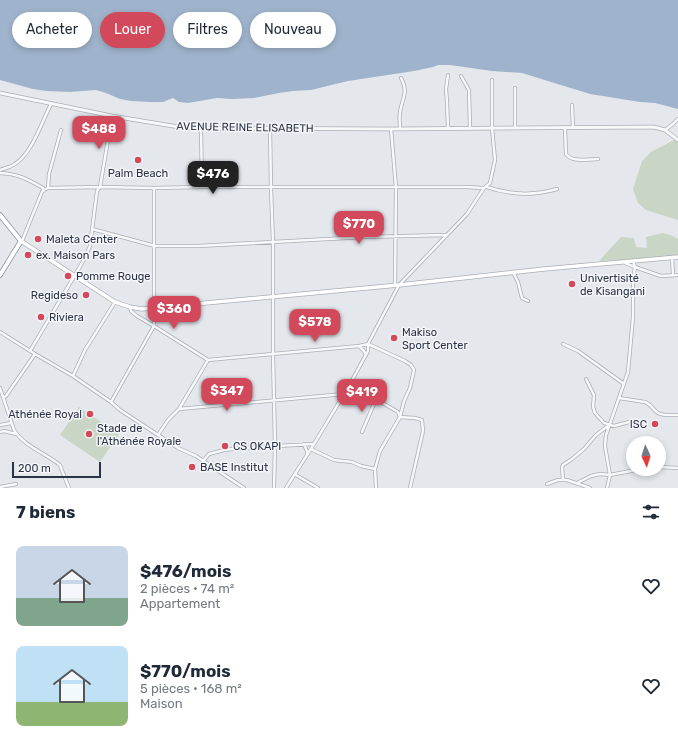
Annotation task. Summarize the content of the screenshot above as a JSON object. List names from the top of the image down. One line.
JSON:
{"streets":{"street":["AVENUE REINE ELISABETH"]},"places":["Palm Beach","Maleta Center","ex. Maison Pars","Pomme Rouge","Univertisité de Kisangani","Regideso","Riviera","Makiso Sport Center","Athénée Royal","ISC","Stade de l'Athénée Royale","CS OKAPI","BASE Institut"],"scale_bar":"200 m","north":"bottom","page":{"chip":["Acheter","Louer","Filtres","Nouveau"],"price":["$488","$476","$770","$360","$578","$347","$419"],"scale":"200 m","heading":"7 biens","list":[{"name":"$476/mois","note":"2 pièces · 74 m² · Appartement"},{"name":"$770/mois","note":"5 pièces · 168 m² · Maison"}]}}
